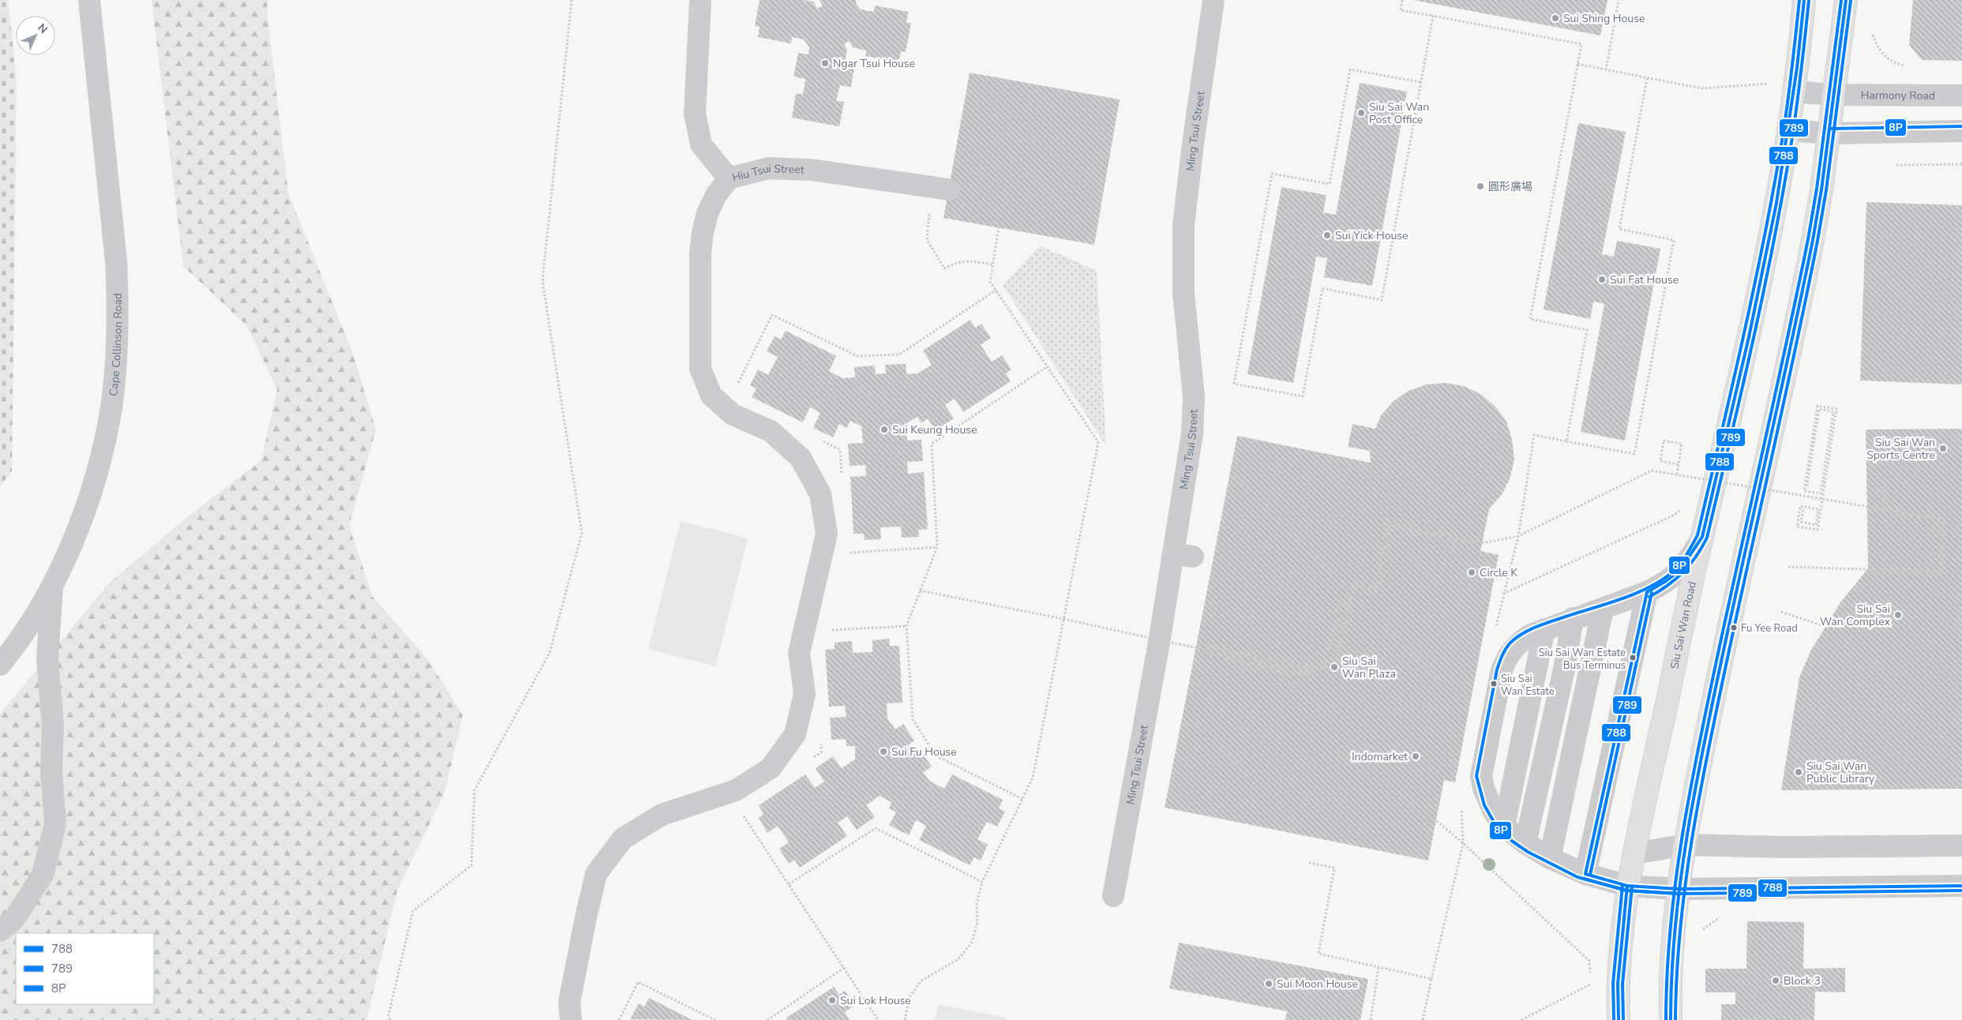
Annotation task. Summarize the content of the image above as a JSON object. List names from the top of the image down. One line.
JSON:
{"streets":{"main road":["Siu Sai Wan Road"],"street":["Harmony Road","Ming Tsui Street","Hiu Tsui Street","Cape Collinson Road"]},"crossings":[["Harmony Road","Siu Sai Wan Road"]],"places":["Sui Shing House","Ngar Tsui House","Siu Sai Wan Post Office","圓形廣場","Sui Yick House","Sui Fat House","Sui Keung House","Siu Sai Wan Sports Centre","Circle K","Siu Sai Wan Complex","Fu Yee Road","Siu Sai Wan Estate Bus Terminus","Siu Sai Wan Plaza","Siu Sai Wan Estate","Sui Fu House","Indomarket","Siu Sai Wan Public Library","Block 3","Sui Moon House","Sui Lok House"],"lines":["transit line 788","transit line 8P","transit line 789"],"legend":["788","789","8P"],"north":"top right"}
